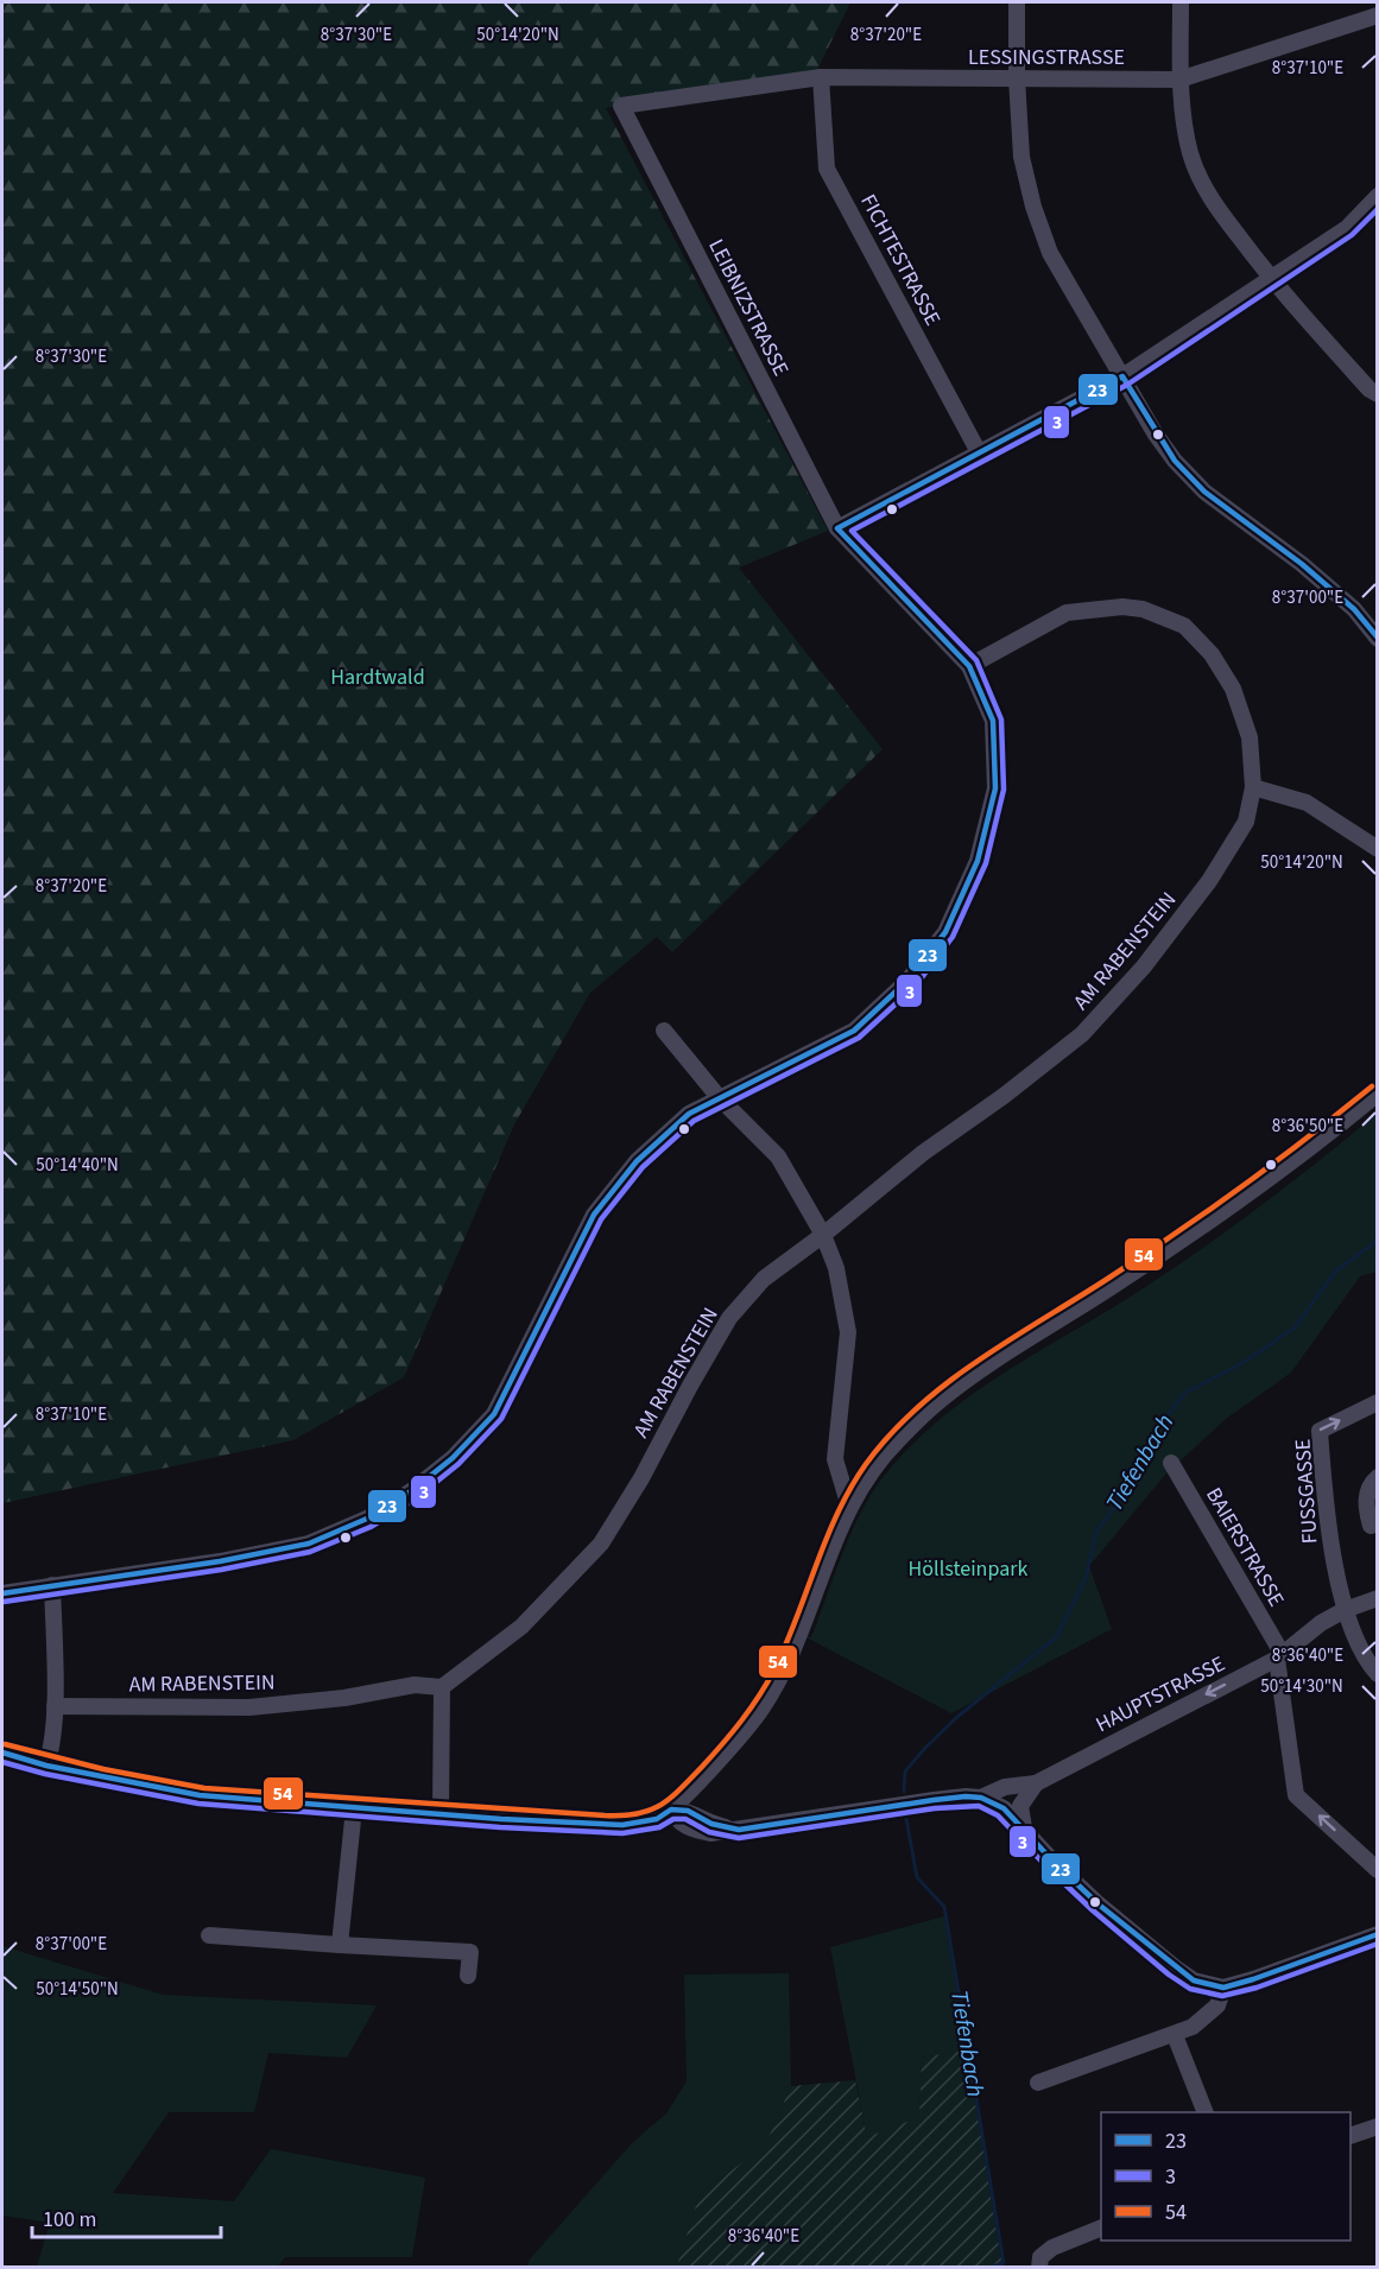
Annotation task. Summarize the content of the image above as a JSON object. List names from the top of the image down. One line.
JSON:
{"streets":{"street":["LESSINGSTRASSE","FICHTESTRASSE","LEIBNIZSTRASSE","AM RABENSTEIN","FUSSGASSE","BAIERSTRASSE","HAUPTSTRASSE"]},"crossings":[["LESSINGSTRASSE","FICHTESTRASSE"],["LESSINGSTRASSE","LEIBNIZSTRASSE"],["LEIBNIZSTRASSE","AM RABENSTEIN"],["FUSSGASSE","HAUPTSTRASSE"],["BAIERSTRASSE","HAUPTSTRASSE"]],"one_way":["FUSSGASSE","HAUPTSTRASSE"],"water":["Tiefenbach"],"parks":["Hardtwald","Höllsteinpark"],"lines":["transit line 3","transit line 23","transit line 54"],"legend":["23","3","54"],"scale_bar":"100 m","coordinates":["8°37'30\"E","50°14'20\"N","8°37'20\"E","8°37'10\"E","8°37'00\"E","8°36'50\"E","50°14'40\"N","8°36'40\"E","50°14'30\"N","50°14'50\"N"]}
